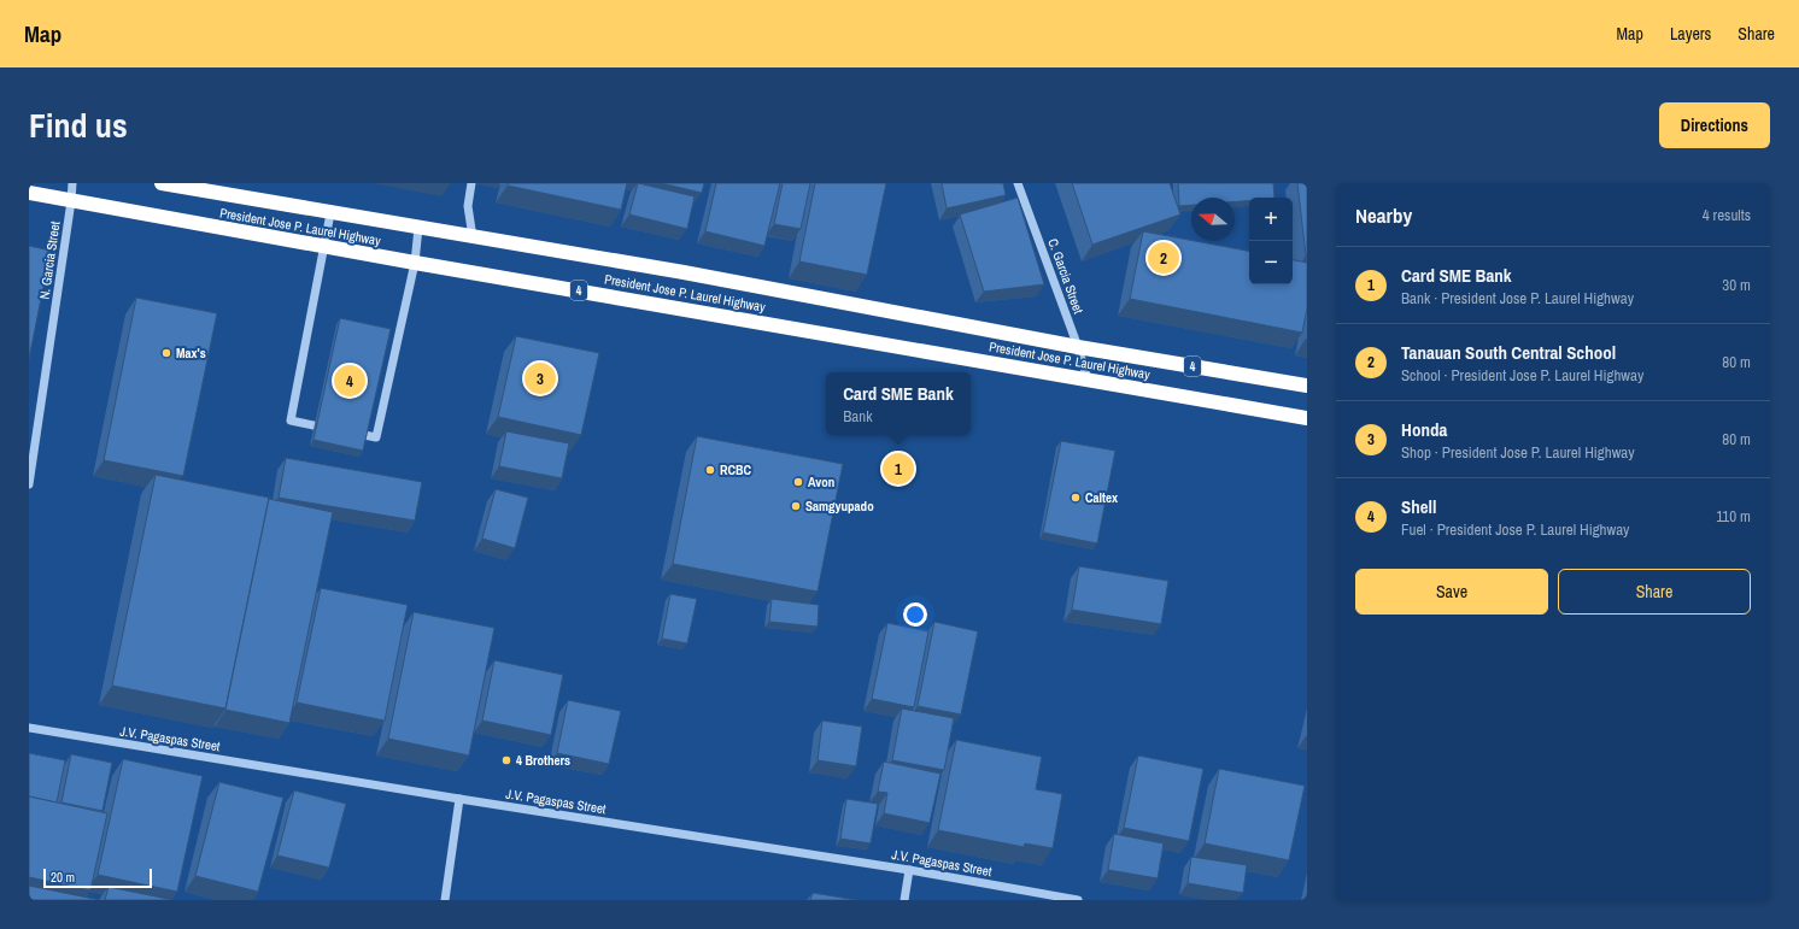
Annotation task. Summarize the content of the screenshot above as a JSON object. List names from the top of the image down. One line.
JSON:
{"streets":{"highway":["President Jose P. Laurel Highway","4"],"street":["N. Garcia Street","C. Garcia Street","J.V. Pagaspas Street"]},"crossings":[["President Jose P. Laurel Highway","N. Garcia Street"],["President Jose P. Laurel Highway","C. Garcia Street"]],"places":["Max's","RCBC","Avon","Caltex","Samgyupado","4 Brothers"],"scale_bar":"20 m","north":"left","page":{"header":"Map","nav":["Map","Layers","Share"],"title":"Find us","buttons":["Directions",["Save","Share"]],"heading":["Nearby","4 results"],"map_buttons":["+","−"],"pins":["2","3","4","1"],"list":[{"mark":"1","name":"Card SME Bank","note":"Bank · President Jose P. Laurel Highway","value":"30 m"},{"mark":"2","name":"Tanauan South Central School","note":"School · President Jose P. Laurel Highway","value":"80 m"},{"mark":"3","name":"Honda","note":"Shop · President Jose P. Laurel Highway","value":"80 m"},{"mark":"4","name":"Shell","note":"Fuel · President Jose P. Laurel Highway","value":"110 m"}],"popup":["Card SME Bank","Bank"],"scale":"20 m"}}
